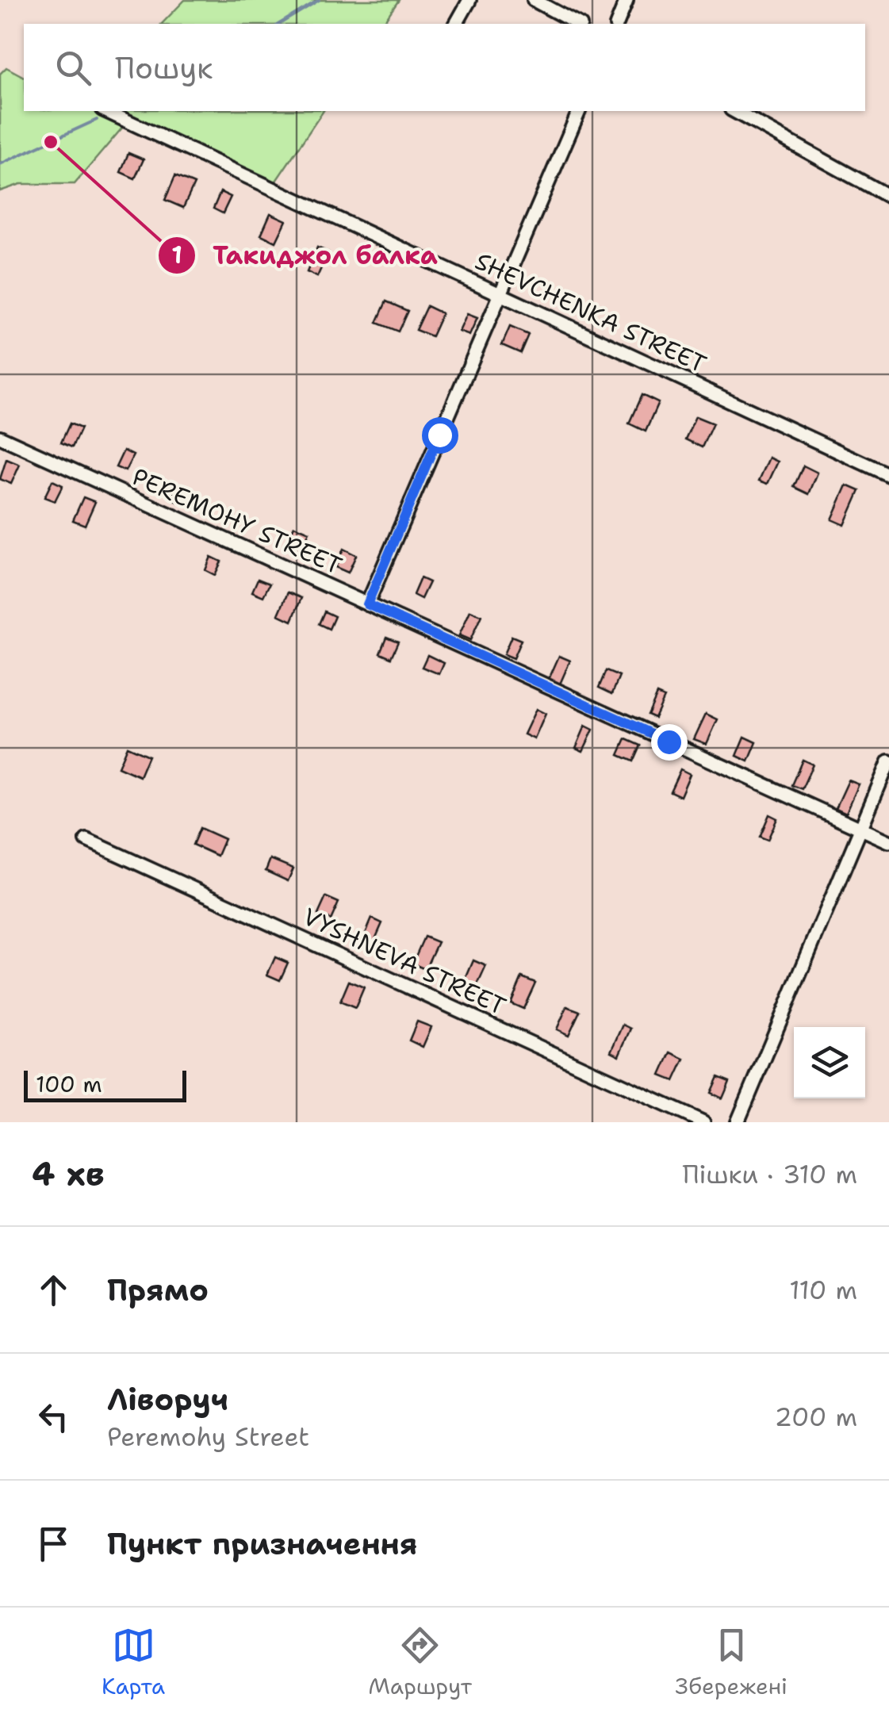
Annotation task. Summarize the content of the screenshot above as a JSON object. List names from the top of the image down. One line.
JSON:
{"streets":{"street":["SHEVCHENKA STREET","PEREMOHY STREET","VYSHNEVA STREET"]},"places":["Такиджол балка"],"scale_bar":"100 m","page":{"search":"Пошук","scale":"100 m","heading":["4 хв","Пішки · 310 m"],"list":[["Прямо","110 m"],["Ліворуч","Peremohy Street","200 m"],"Пункт призначення"],"nav":["Карта","Маршрут","Збережені"]}}
